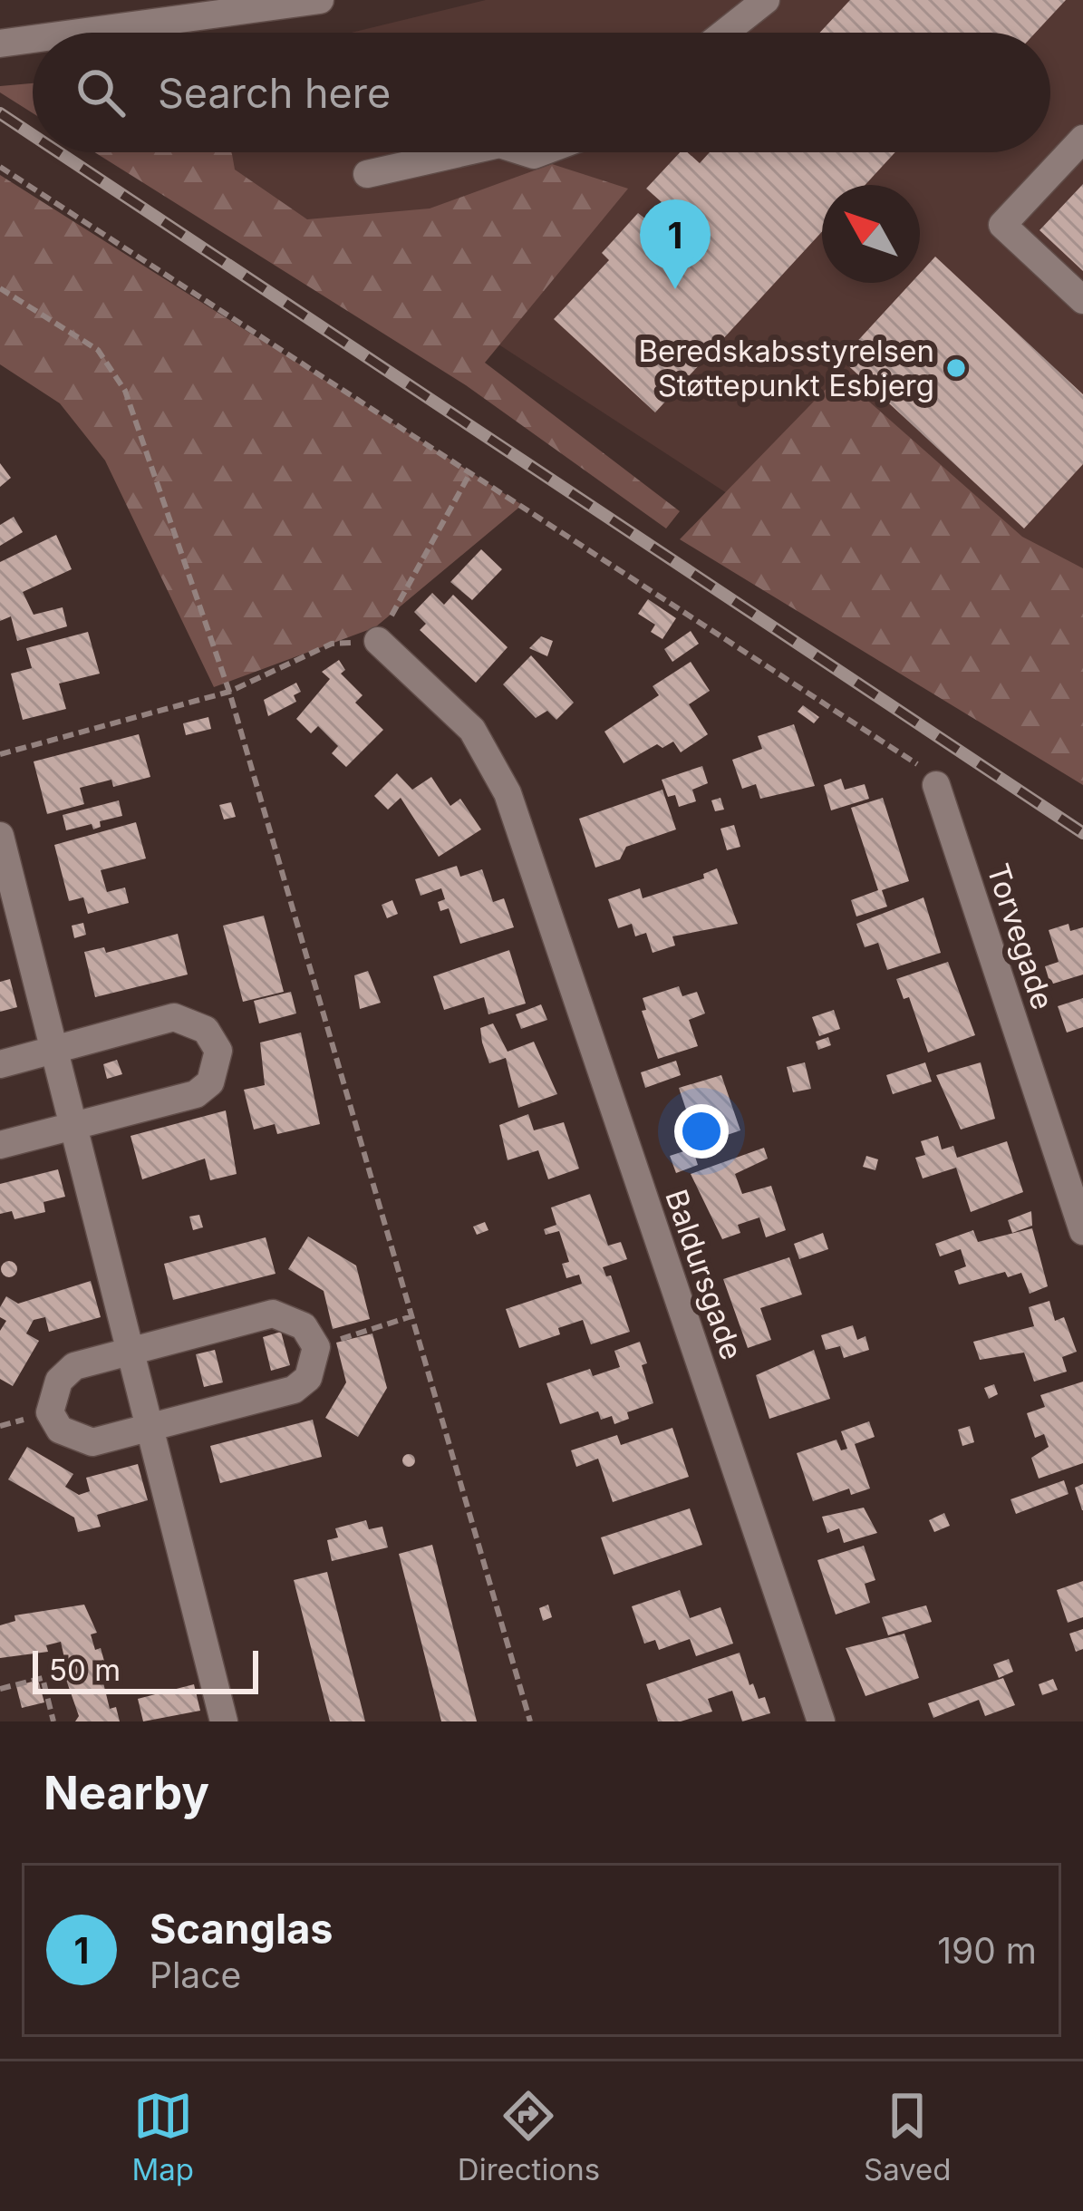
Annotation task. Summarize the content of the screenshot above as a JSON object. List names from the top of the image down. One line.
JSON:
{"streets":{"street":["Torvegade","Baldursgade"]},"places":["Beredskabsstyrelsen Støttepunkt Esbjerg"],"scale_bar":"50 m","north":"top left","page":{"search":"Search here","pins":"1","scale":"50 m","heading":"Nearby","list":[{"mark":"1","name":"Scanglas","note":"Place","value":"190 m"}],"nav":["Map","Directions","Saved"]}}
